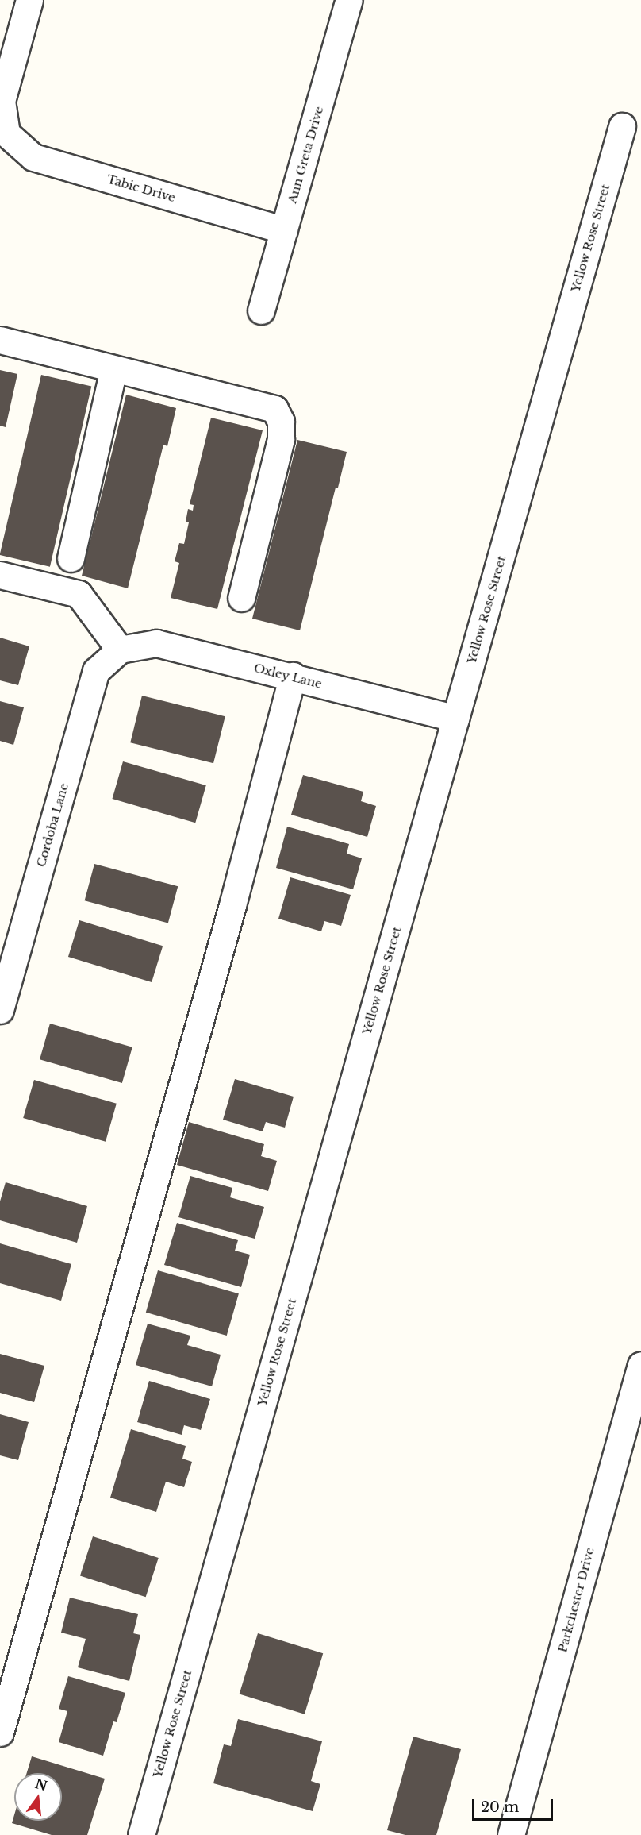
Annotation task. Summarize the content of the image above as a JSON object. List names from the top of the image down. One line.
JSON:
{"streets":{"street":["Ann Greta Drive","Tabic Drive","Yellow Rose Street","Oxley Lane","Cordoba Lane","Parkchester Drive"]},"crossings":[["Ann Greta Drive","Tabic Drive"],["Yellow Rose Street","Oxley Lane"],["Oxley Lane","Cordoba Lane"]],"scale_bar":"20 m","north":"top"}
